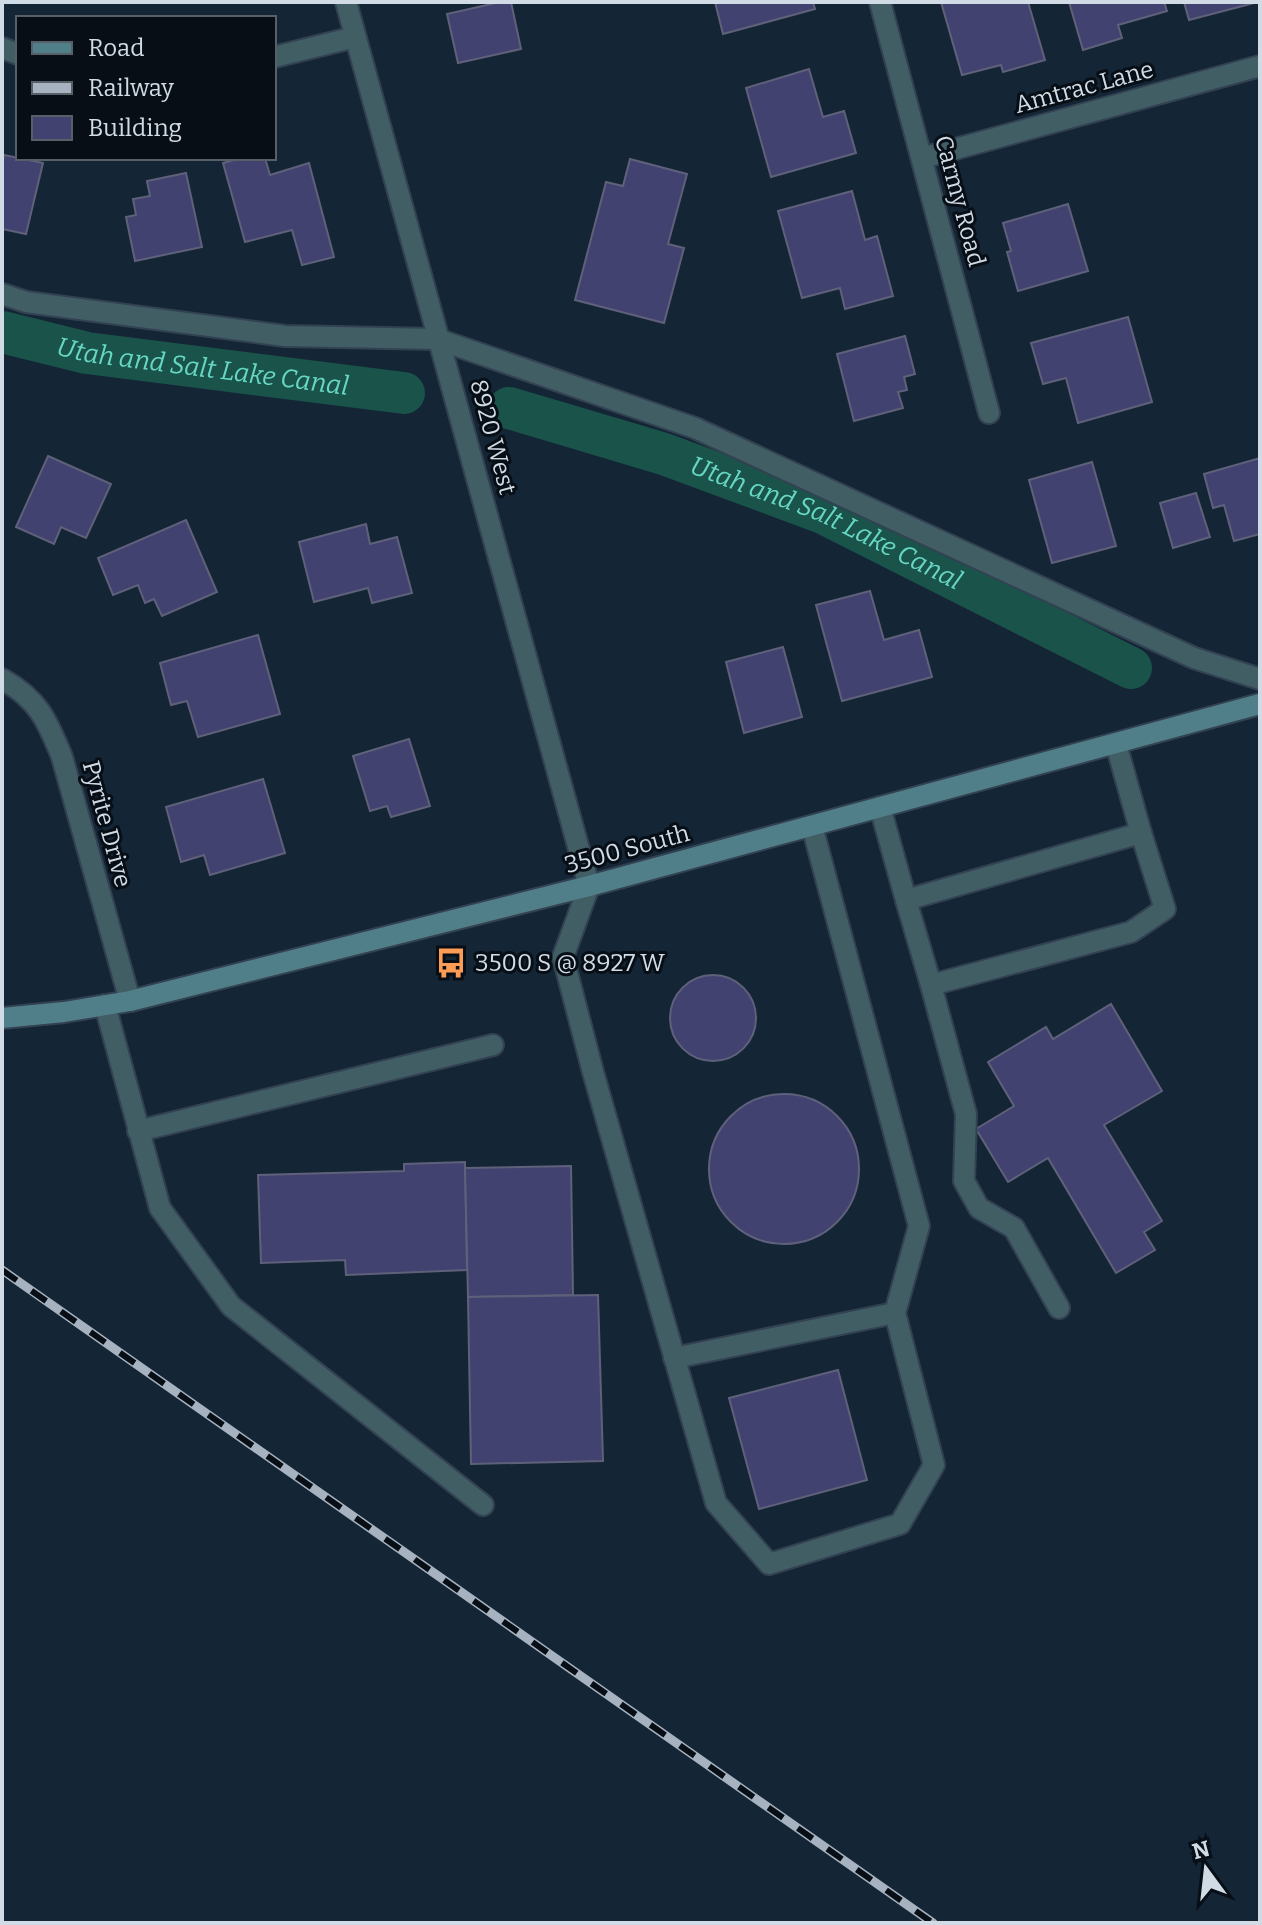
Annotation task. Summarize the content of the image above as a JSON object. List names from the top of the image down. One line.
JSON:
{"streets":{"street":["Amtrac Lane","Carmy Road","8920 West","Pyrite Drive","3500 South"]},"crossings":[["Amtrac Lane","Carmy Road"],["8920 West","3500 South"],["Pyrite Drive","3500 South"]],"water":["Utah and Salt Lake Canal"],"places":{"bus stop":["3500 S @ 8927 W"]},"legend":["Road","Railway","Building"],"north":"top"}
